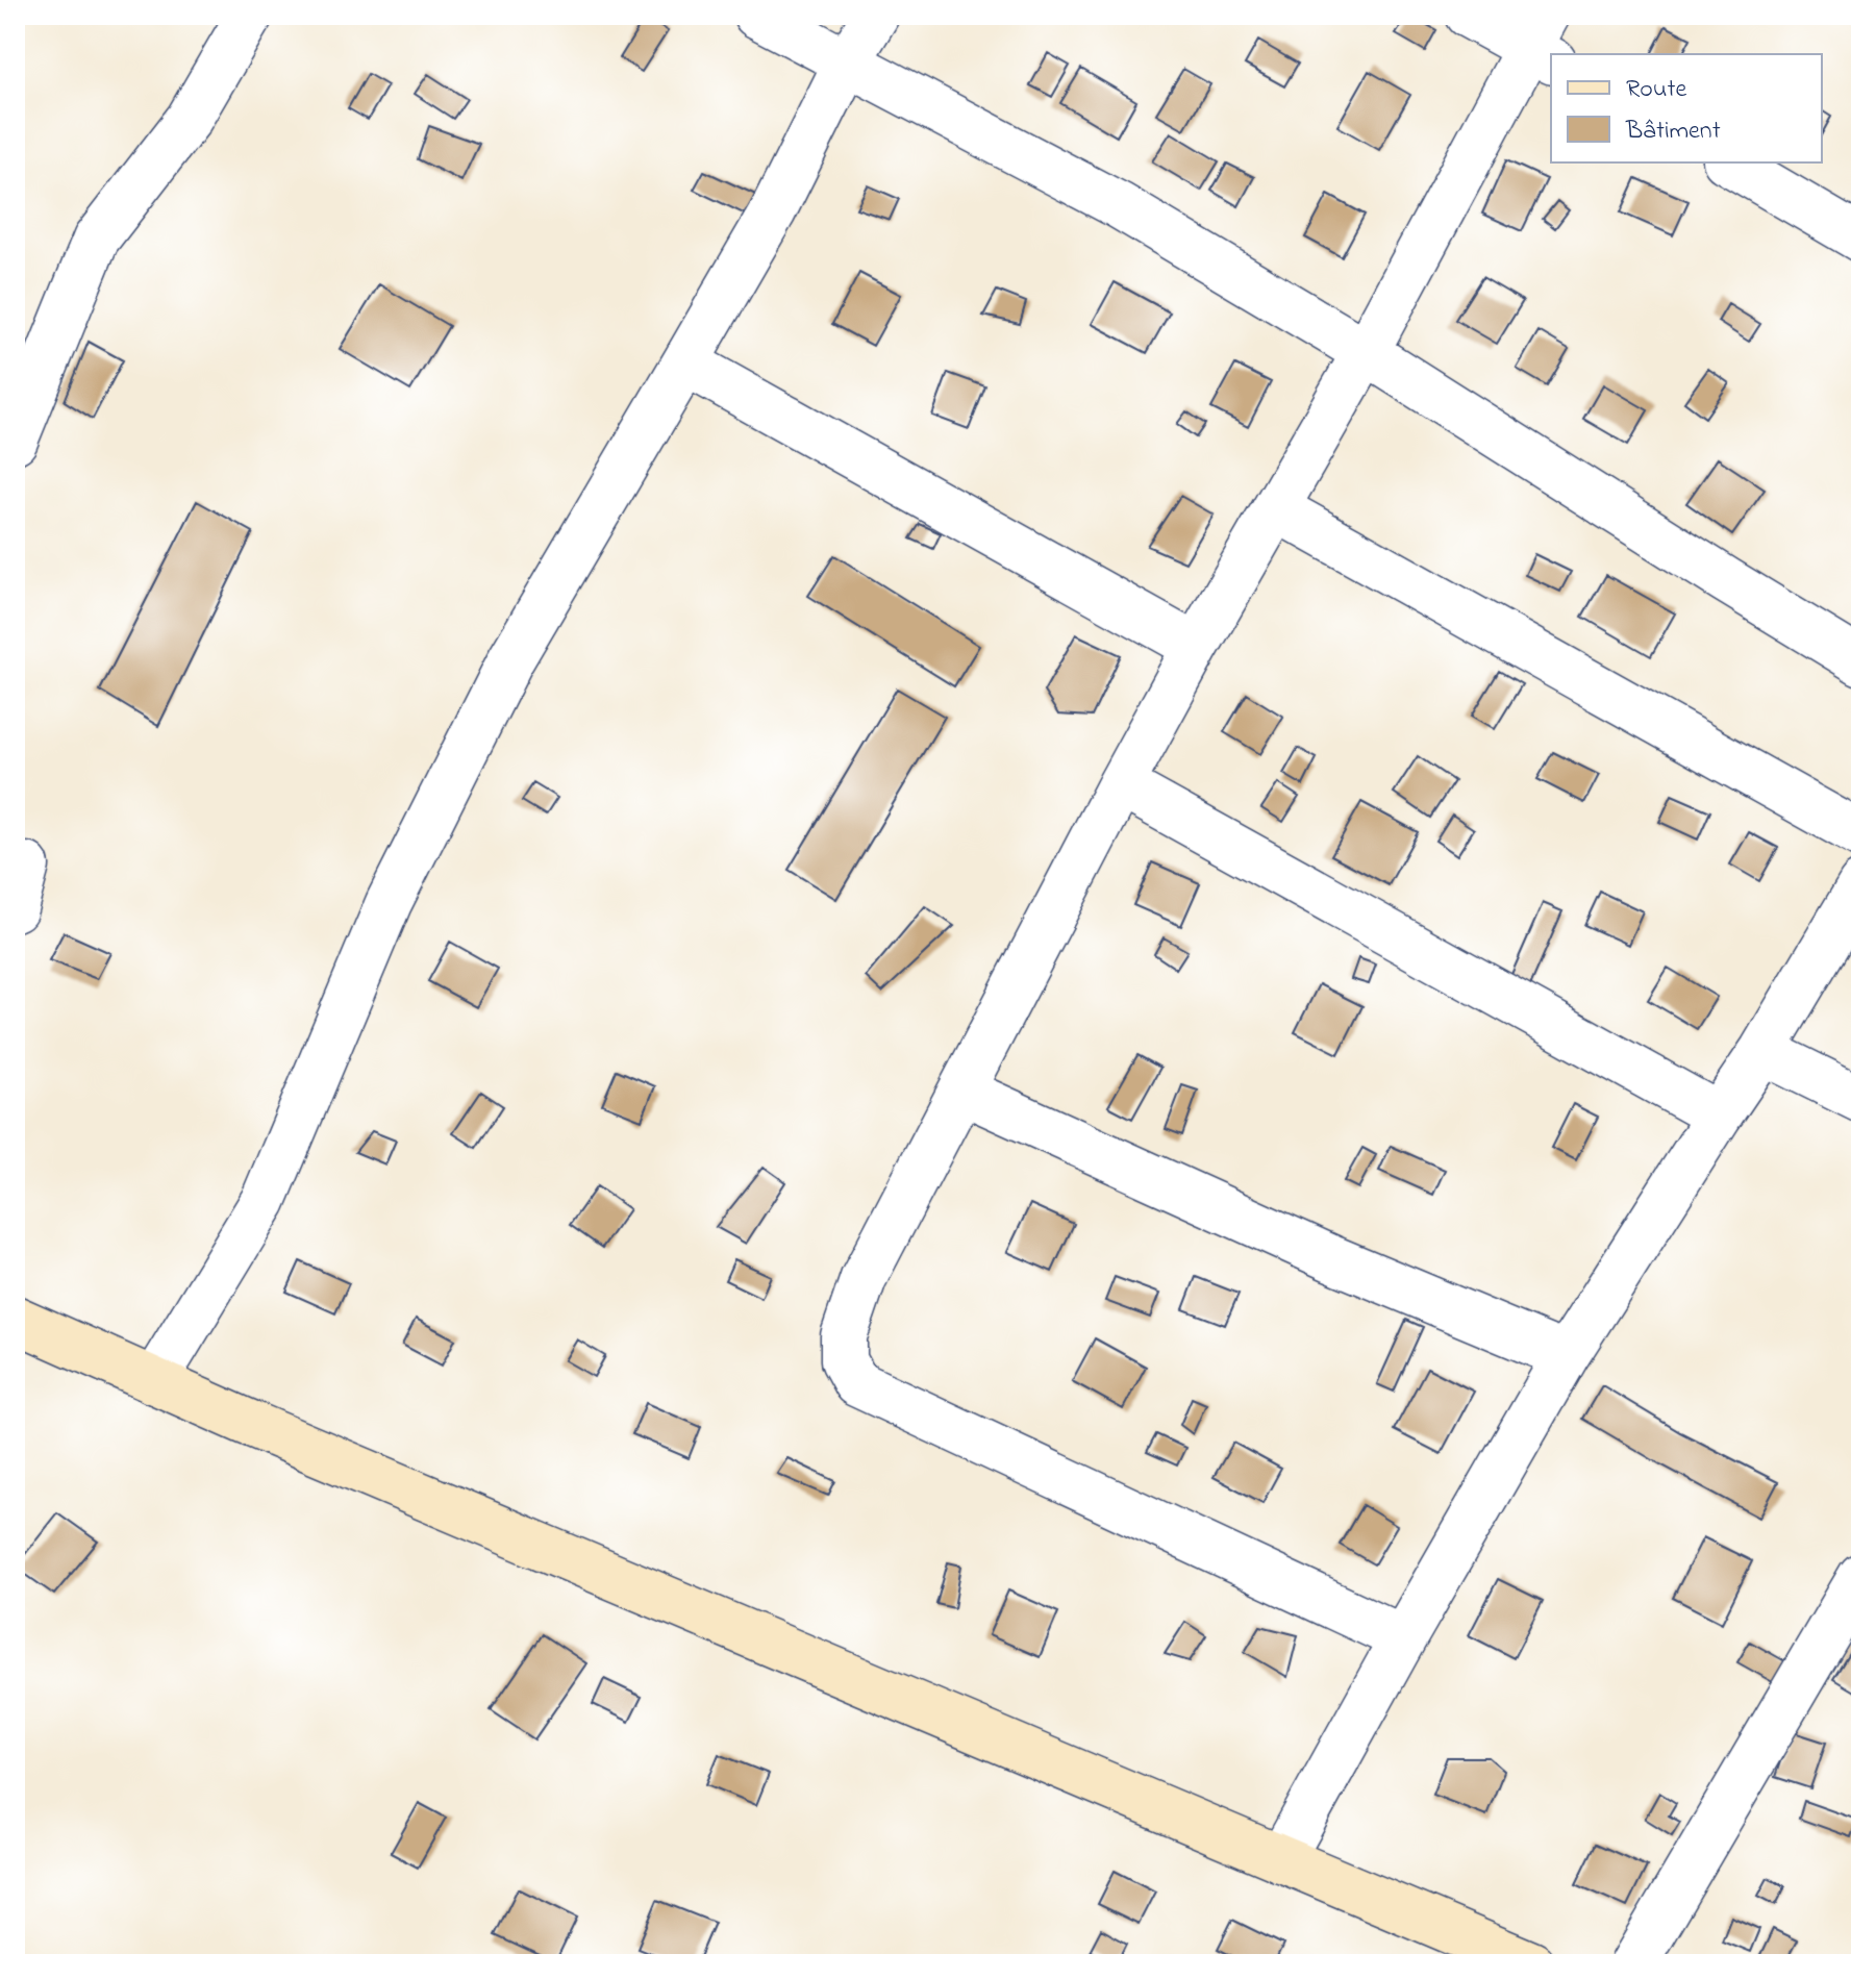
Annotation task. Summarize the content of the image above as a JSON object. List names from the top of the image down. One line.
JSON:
{"legend":["Route","Bâtiment"]}
